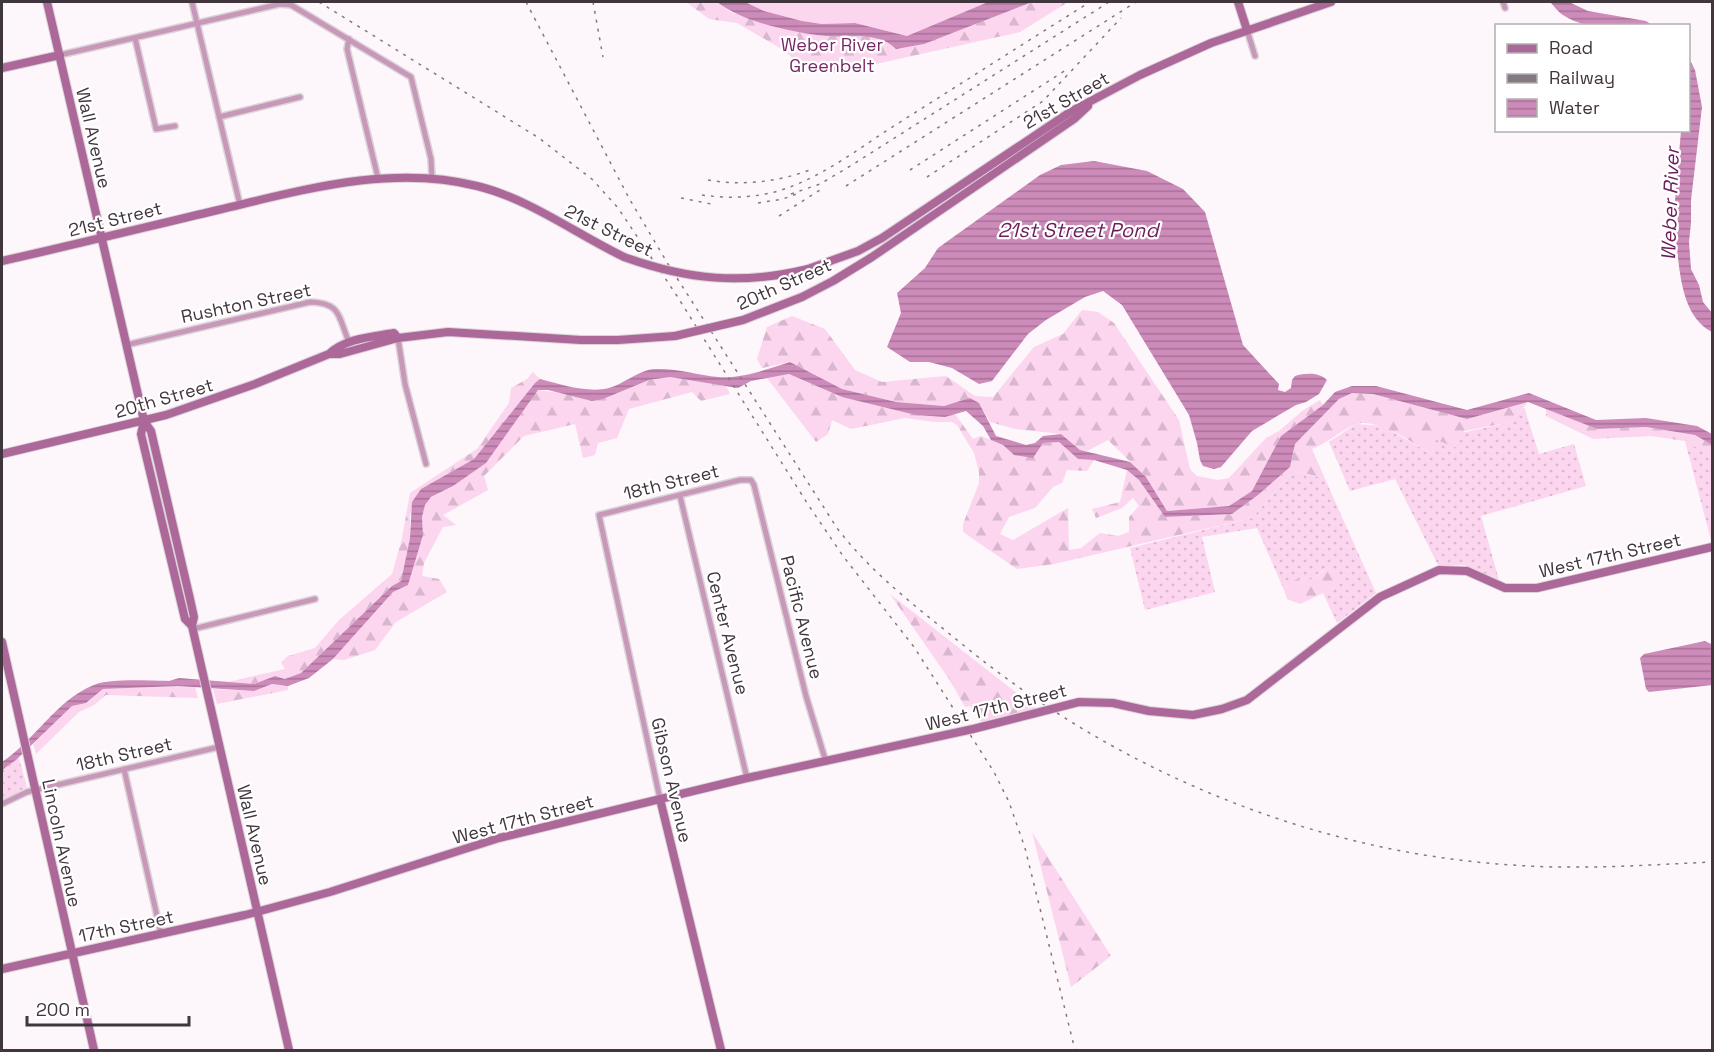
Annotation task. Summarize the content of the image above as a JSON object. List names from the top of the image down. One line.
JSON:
{"streets":{"main road":["21st Street","Wall Avenue","20th Street","West 17th Street","Gibson Avenue","Lincoln Avenue","17th Street"],"street":["Rushton Street","18th Street","Pacific Avenue","Center Avenue"]},"crossings":[["21st Street","Wall Avenue"],["21st Street","20th Street"],["Wall Avenue","20th Street"],["Wall Avenue","Rushton Street"],["Wall Avenue","18th Street"],["Wall Avenue","West 17th Street"],["Wall Avenue","17th Street"],["20th Street","Rushton Street"],["18th Street","Pacific Avenue"],["18th Street","Center Avenue"],["18th Street","Gibson Avenue"],["18th Street","Lincoln Avenue"],["West 17th Street","Pacific Avenue"],["West 17th Street","Center Avenue"],["West 17th Street","Gibson Avenue"],["West 17th Street","17th Street"],["Lincoln Avenue","17th Street"]],"water":["Weber River","21st Street Pond"],"parks":["Weber River Greenbelt"],"legend":["Road","Railway","Water"],"scale_bar":"200 m"}
